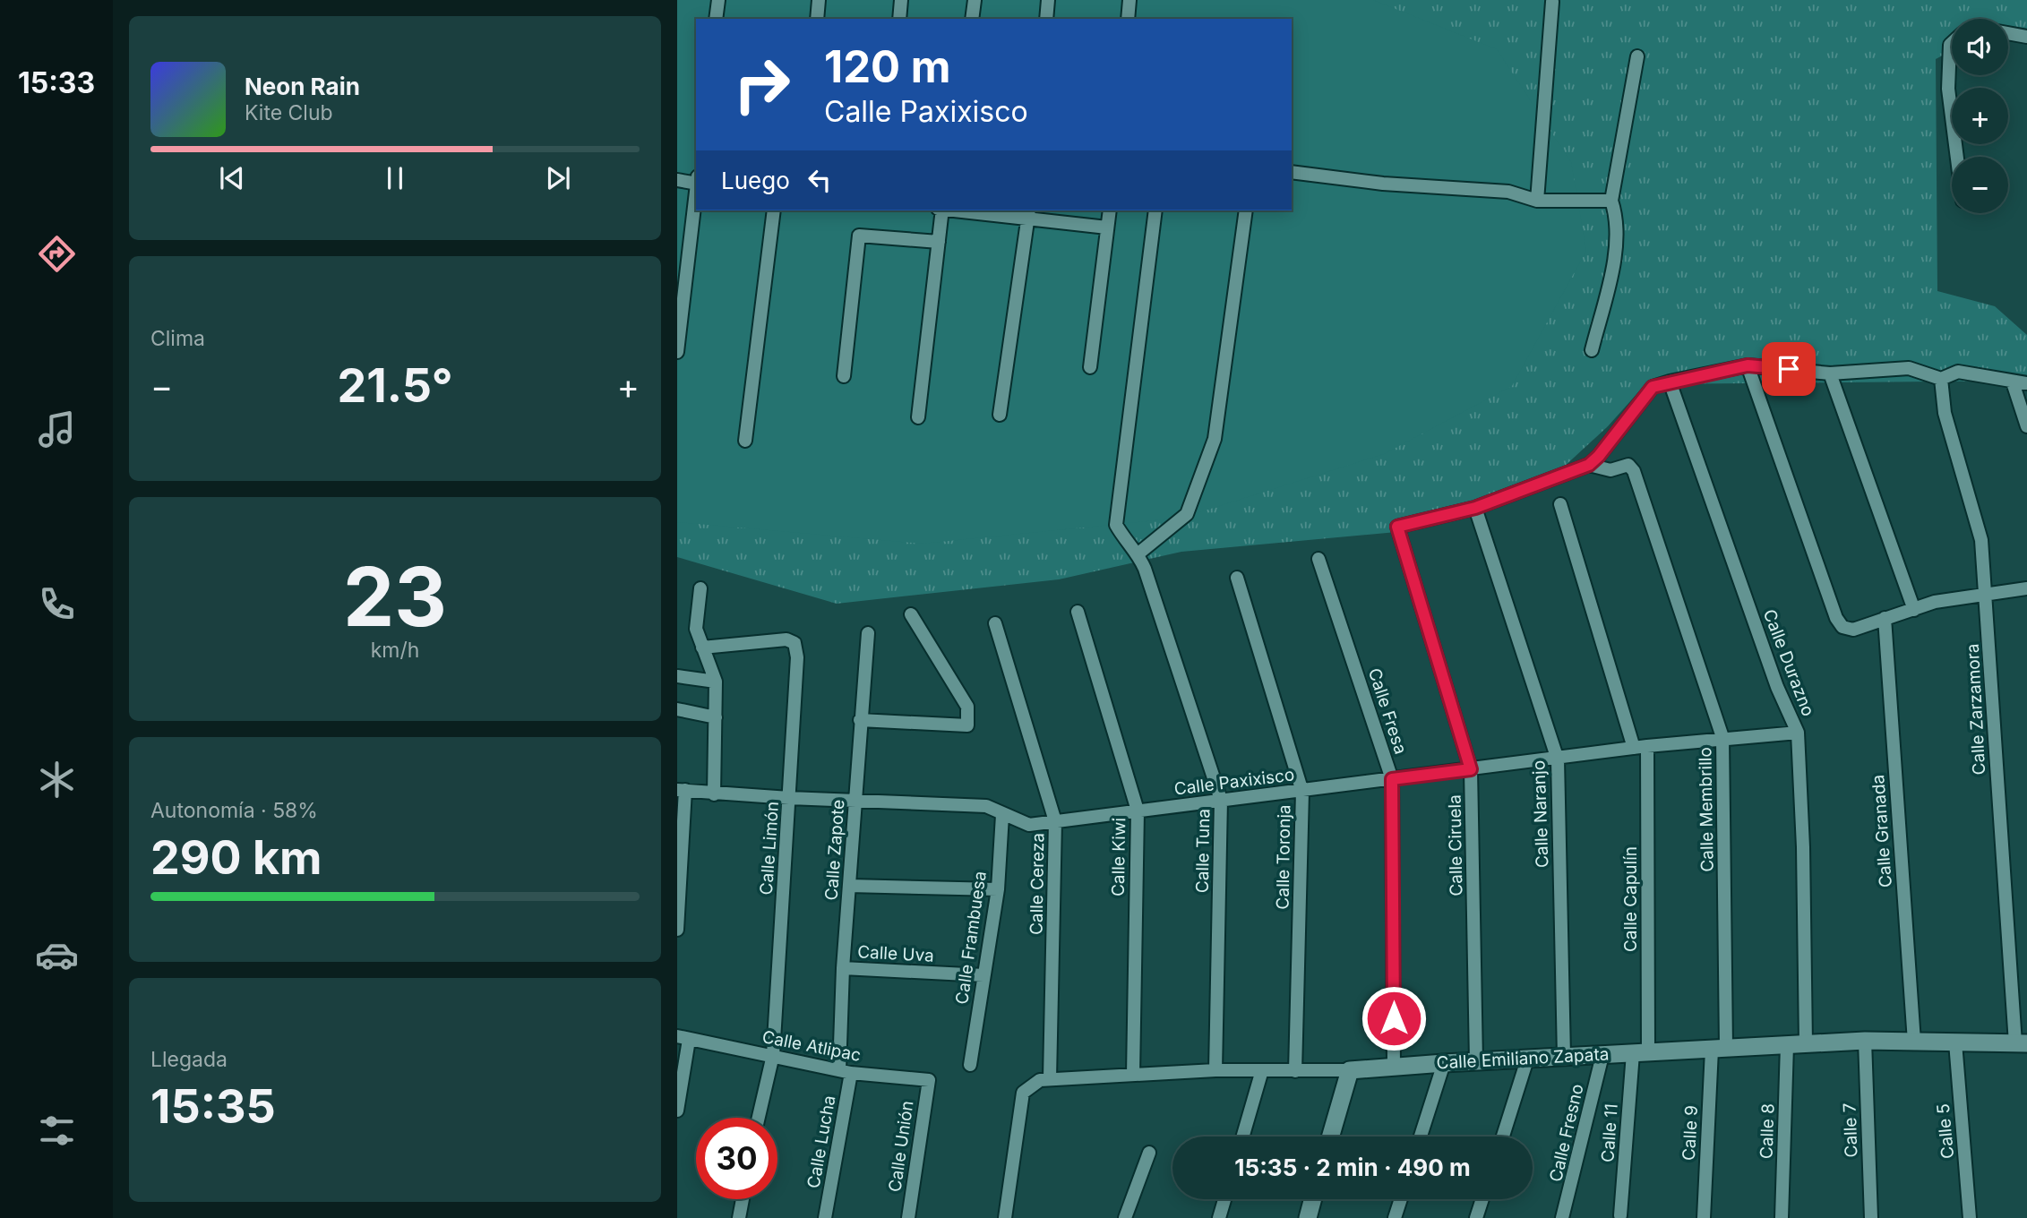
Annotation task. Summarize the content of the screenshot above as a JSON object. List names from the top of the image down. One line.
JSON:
{"streets":{"main road":["Calle Emiliano Zapata"],"street":["Calle Durazno","Calle Zarzamora","Calle Fresa","Calle Paxixisco","Calle Membrillo","Calle Naranjo","Calle Granada","Calle Ciruela","Calle Limón","Calle Zapote","Calle Tuna","Calle Kiwi","Calle Toronja","Calle Cereza","Calle Capulín","Calle Frambuesa","Calle Uva","Calle Atlipac","Calle 7","Calle 8","Calle 5","Calle Fresno","Calle 11","Calle 9","Calle Lucha","Calle Unión"]},"crossings":[["Calle Durazno","Calle Paxixisco"],["Calle Durazno","Calle Emiliano Zapata"],["Calle Zarzamora","Calle Emiliano Zapata"],["Calle Fresa","Calle Paxixisco"],["Calle Fresa","Calle Emiliano Zapata"],["Calle Paxixisco","Calle Membrillo"],["Calle Paxixisco","Calle Naranjo"],["Calle Paxixisco","Calle Ciruela"],["Calle Paxixisco","Calle Limón"],["Calle Paxixisco","Calle Zapote"],["Calle Paxixisco","Calle Tuna"],["Calle Paxixisco","Calle Kiwi"],["Calle Paxixisco","Calle Toronja"],["Calle Paxixisco","Calle Cereza"],["Calle Paxixisco","Calle Capulín"],["Calle Paxixisco","Calle Frambuesa"],["Calle Membrillo","Calle Emiliano Zapata"],["Calle Membrillo","Calle 9"],["Calle Naranjo","Calle Ciruela"],["Calle Naranjo","Calle Emiliano Zapata"],["Calle Granada","Calle Emiliano Zapata"],["Calle Ciruela","Calle Emiliano Zapata"],["Calle Limón","Calle Atlipac"],["Calle Zapote","Calle Uva"],["Calle Zapote","Calle Atlipac"],["Calle Zapote","Calle Lucha"],["Calle Tuna","Calle Emiliano Zapata"],["Calle Kiwi","Calle Emiliano Zapata"],["Calle Toronja","Calle Emiliano Zapata"],["Calle Cereza","Calle Emiliano Zapata"],["Calle Capulín","Calle Emiliano Zapata"],["Calle Capulín","Calle 11"],["Calle Frambuesa","Calle Uva"],["Calle Atlipac","Calle Lucha"],["Calle Atlipac","Calle Unión"],["Calle Emiliano Zapata","Calle 7"],["Calle Emiliano Zapata","Calle 8"],["Calle Emiliano Zapata","Calle 5"],["Calle Emiliano Zapata","Calle Fresno"],["Calle Emiliano Zapata","Calle 11"],["Calle Emiliano Zapata","Calle 9"]],"page":{"tabs":"15:33","map_buttons":["+","−"],"turn":["120 m","Calle Paxixisco"],"song":["Neon Rain","Kite Club"],"then":"Luego","tile":["Clima",["23","km/h"],["Autonomía · 58%","290 km"],["Llegada","15:35"]],"heat":["−","21.5°","+"],"limit":"30","trip":"15:35 · 2 min · 490 m"}}
